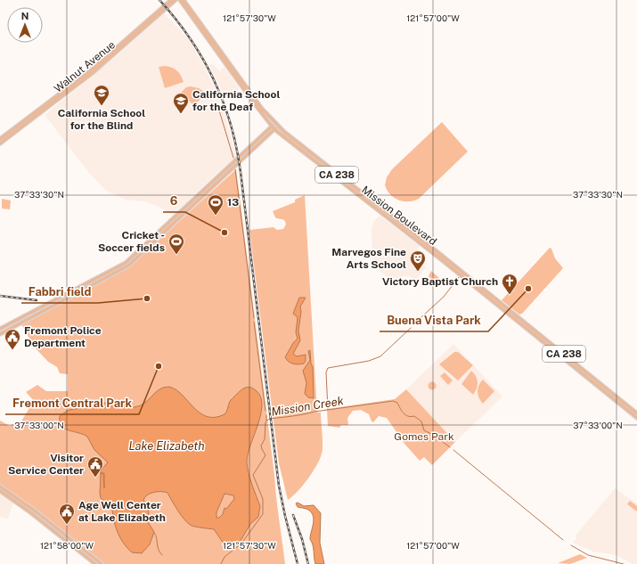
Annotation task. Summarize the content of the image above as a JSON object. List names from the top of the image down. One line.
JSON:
{"streets":{"main road":["Walnut Avenue","CA 238","Mission Boulevard"]},"water":["Mission Creek","Lake Elizabeth"],"parks":["Gomes Park"],"places":{"school or university":["California School for the Blind","California School for the Deaf"],"sports":["13","Cricket - Soccer fields"],"other":["6","Buena Vista Park","Fabbri field","Fremont Central Park"],"theatre":["Marvegos Fine Arts School"],"church":["Victory Baptist Church"],"public building":["Fremont Police Department","Visitor Service Center","Age Well Center at Lake Elizabeth"]},"north":"top","coordinates":["121°57'30\"W","121°57'00\"W","37°33'30\"N","37°33'00\"N","121°58'00\"W"]}
